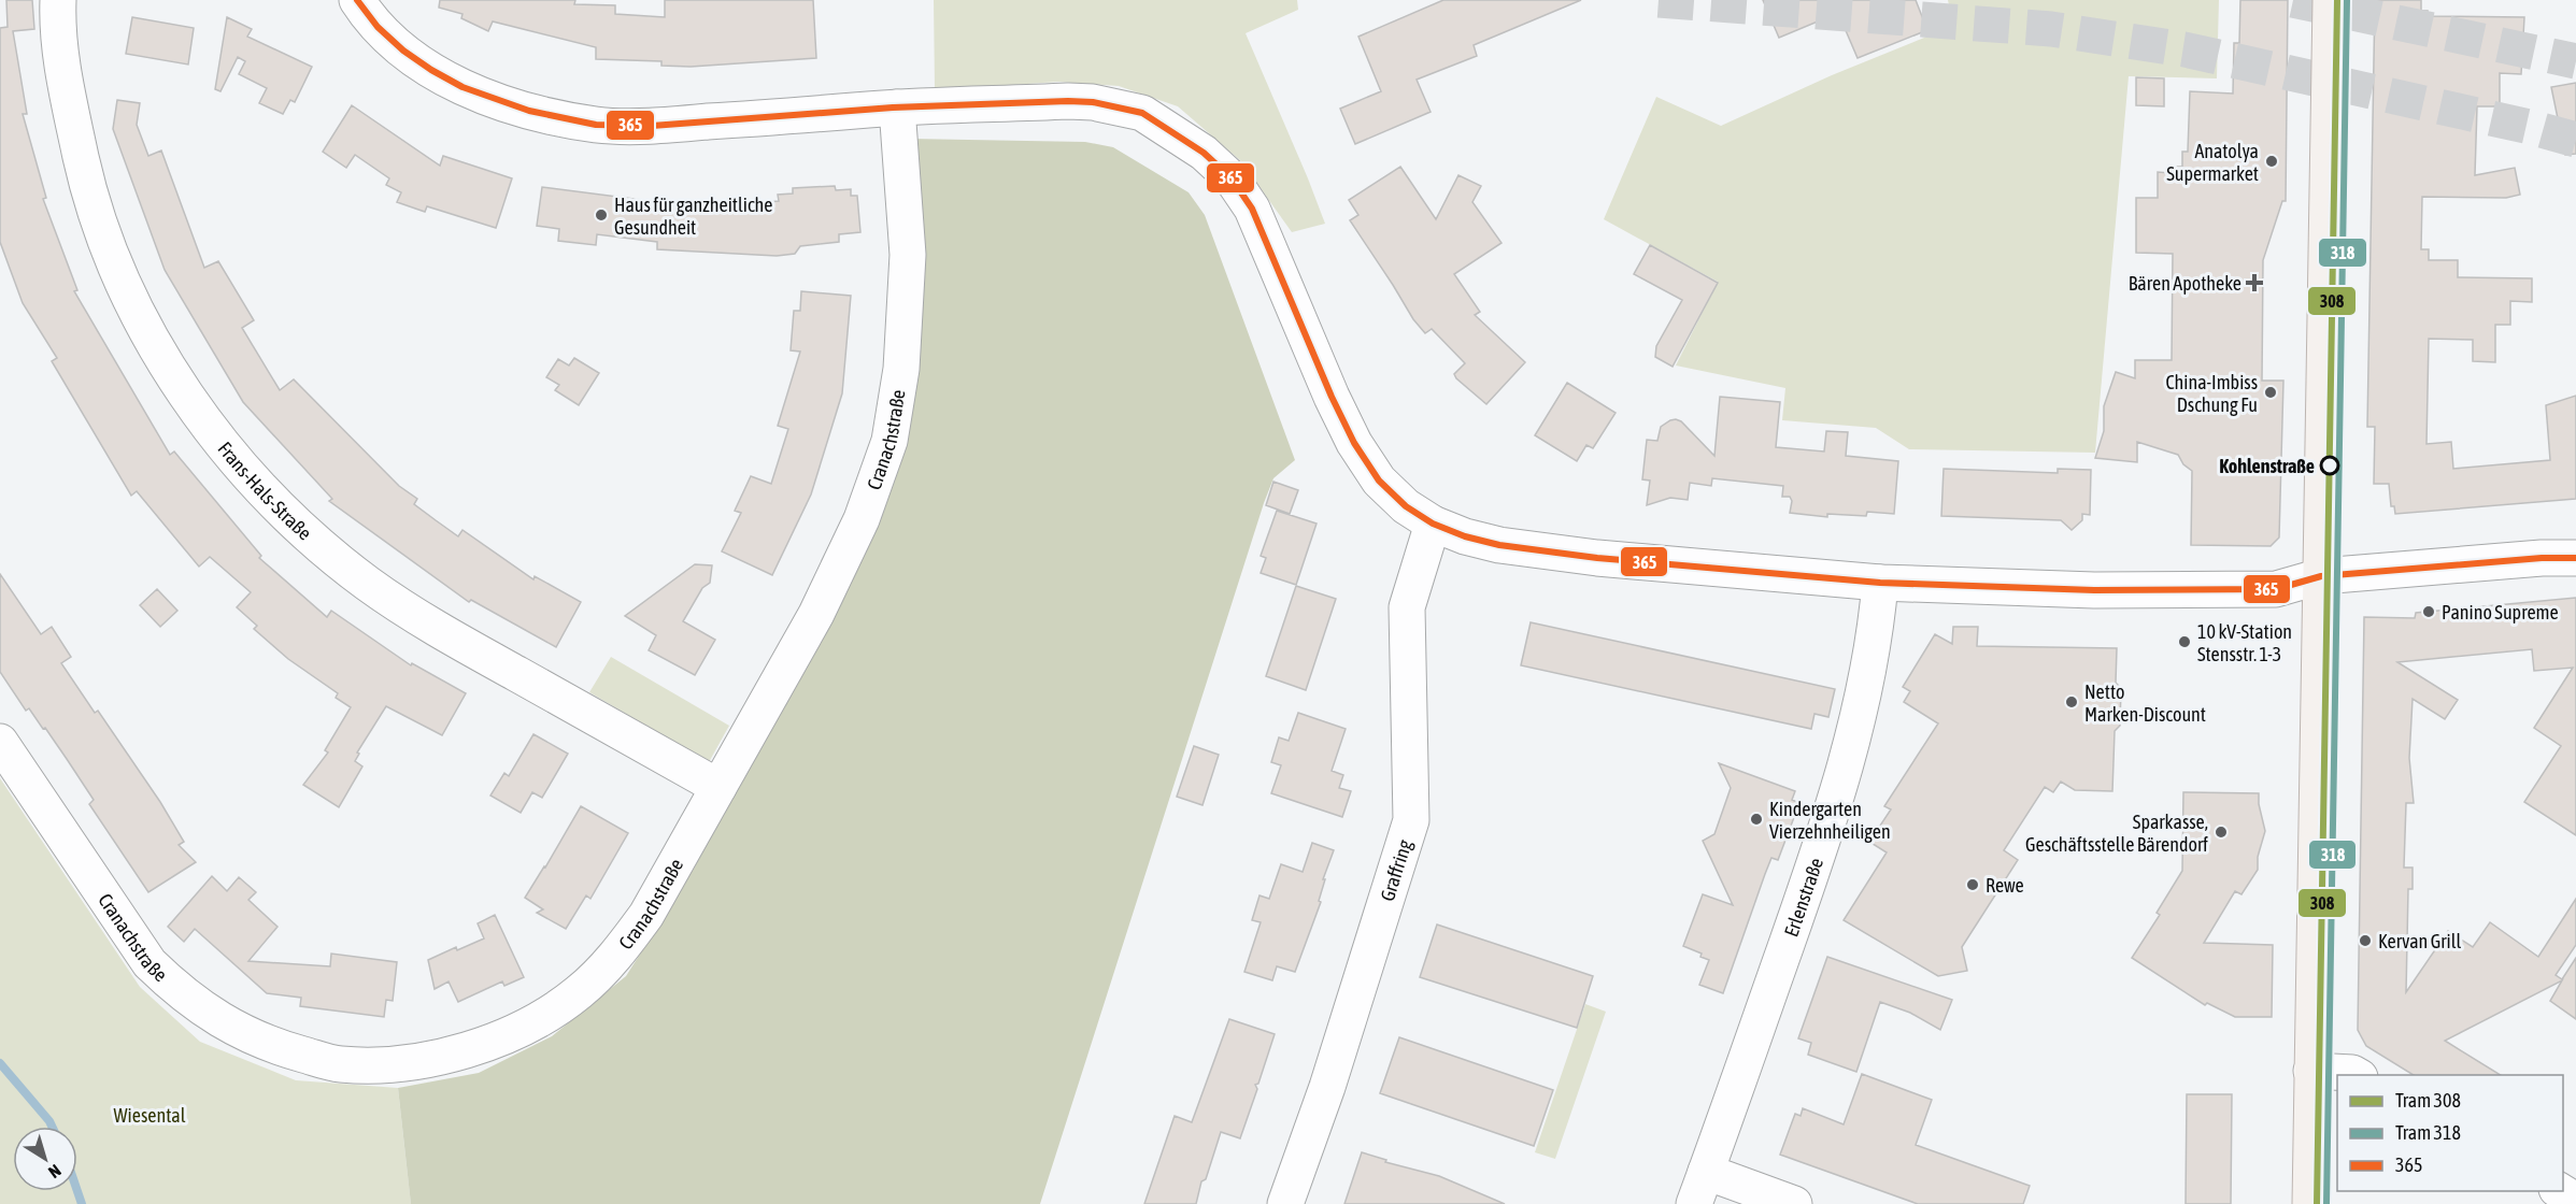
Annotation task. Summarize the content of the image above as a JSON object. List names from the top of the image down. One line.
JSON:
{"streets":{"street":["Cranachstraße","Frans-Hals-Straße","Graffring","Erlenstraße"]},"crossings":[["Cranachstraße","Frans-Hals-Straße"]],"parks":["Wiesental"],"places":{"other":["Anatolya Supermarket","Haus für ganzheitliche Gesundheit","China-Imbiss Dschung Fu","Kohlenstraße","Panino Supreme","10 kV-Station Stensstr. 1-3","Netto Marken-Discount","Kindergarten Vierzehnheiligen","Sparkasse, Geschäftsstelle Bärendorf","Rewe","Kervan Grill"],"health":["Bären Apotheke"]},"lines":["tram line 308","tram line 318","transit line 365"],"legend":["Tram 308","Tram 318","365"],"north":"bottom right"}
